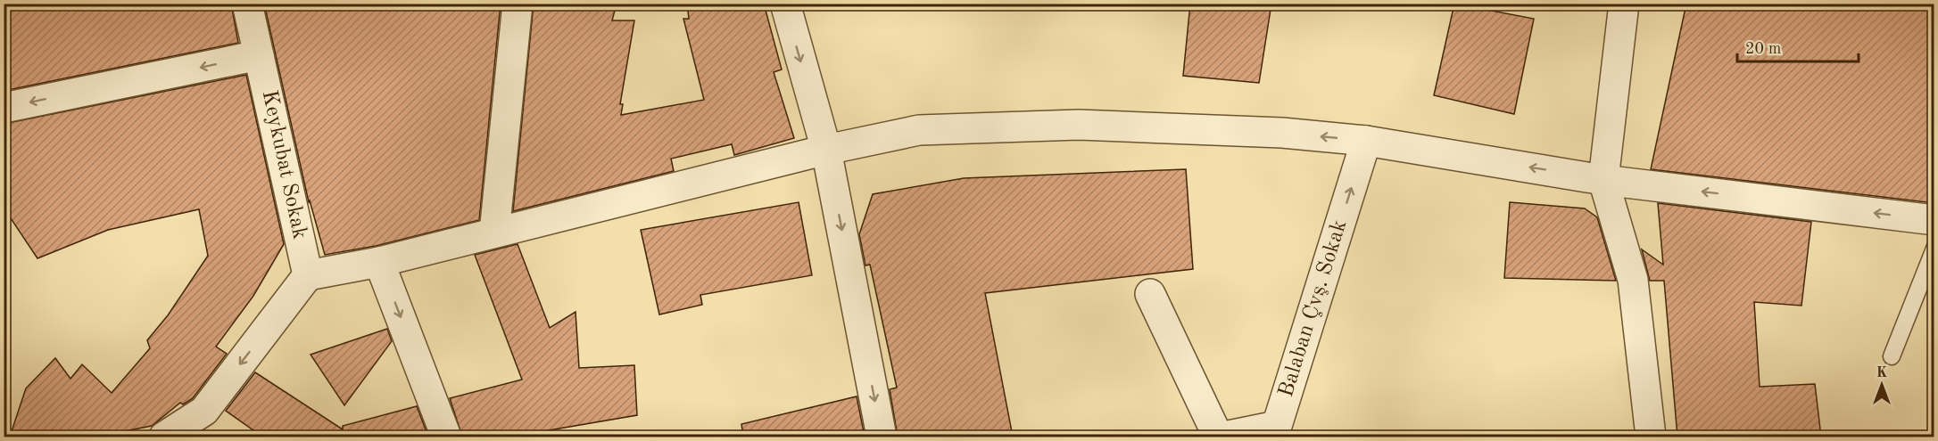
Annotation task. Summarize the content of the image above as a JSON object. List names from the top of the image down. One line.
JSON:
{"streets":{"street":["Keykubat Sokak","Balaban Çvş. Sokak"]},"one_way":["Balaban Çvş. Sokak"],"scale_bar":"20 m","north":"top"}
